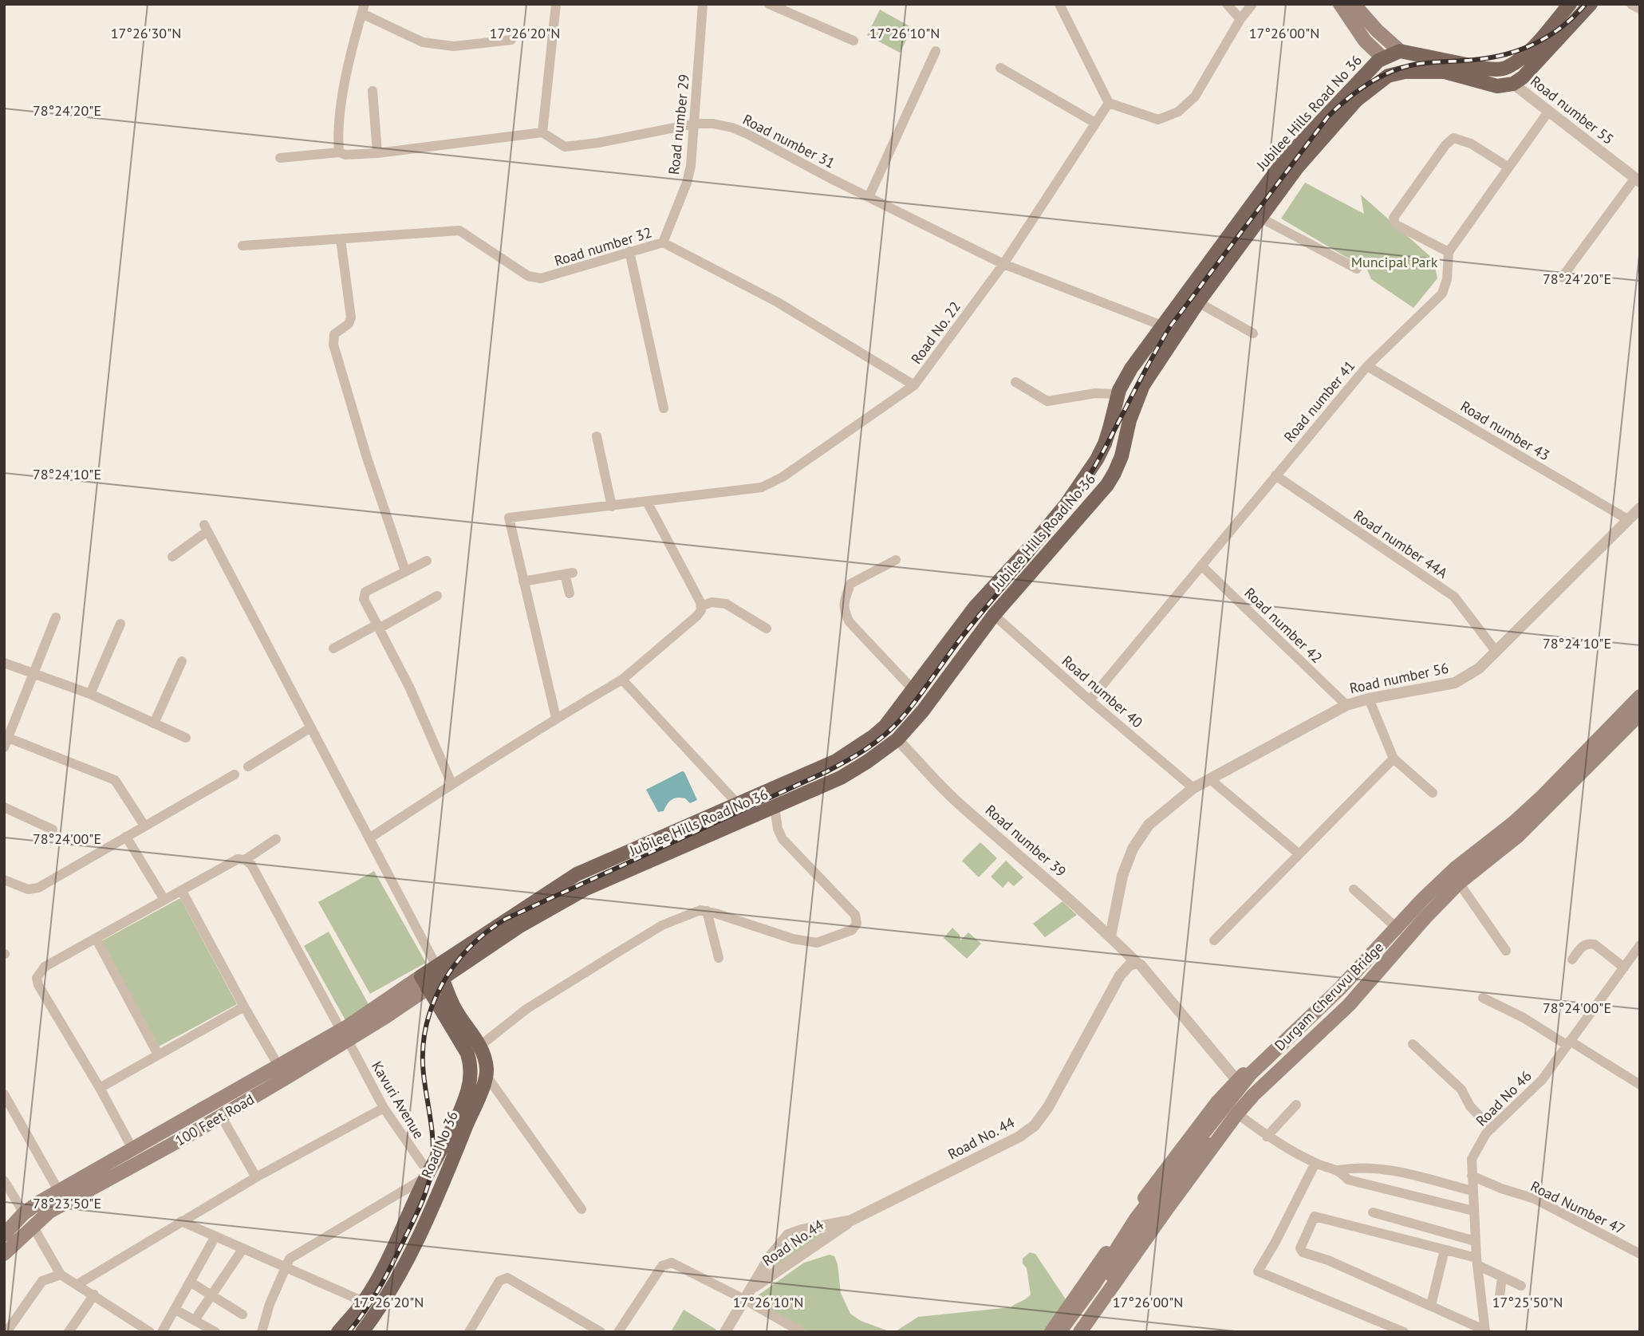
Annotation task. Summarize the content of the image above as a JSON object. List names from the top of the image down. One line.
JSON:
{"streets":{"main road":["Jubilee Hills Road No 36","Durgam Cheruvu Bridge","100 Feet Road","Road No 36"],"street":["Road number 55","Road number 29","Road number 31","Road number 32","Road No. 22","Road number 41","Road number 43","Road number 44A","Road number 42","Road number 56","Road number 40","Road number 39","Road No 46","Kavuri Avenue","Road No. 44","Road Number 47","Road No.44"]},"crossings":[["Road number 55","Jubilee Hills Road No 36"],["Jubilee Hills Road No 36","Road number 31"],["Jubilee Hills Road No 36","Road number 40"],["Jubilee Hills Road No 36","Road number 39"],["Jubilee Hills Road No 36","100 Feet Road"],["Jubilee Hills Road No 36","Road No 36"],["Road number 29","Road number 31"],["Road number 29","Road number 32"],["Road number 31","Road No. 22"],["Road number 32","Road No. 22"],["Road number 41","Road number 43"],["Road number 41","Road number 44A"],["Road number 41","Road number 42"],["Road number 41","Road number 40"],["Road number 43","Road number 56"],["Road number 44A","Road number 56"],["Road number 42","Road number 56"],["Road number 56","Road number 40"],["Road number 56","Road number 39"],["Road number 39","Road No. 44"],["Road No 46","Road Number 47"],["Kavuri Avenue","100 Feet Road"],["Kavuri Avenue","Road No 36"],["100 Feet Road","Road No 36"],["Road No. 44","Road No.44"]],"parks":["Muncipal Park"],"coordinates":["17°26'30\"N","17°26'20\"N","17°26'10\"N","17°26'00\"N","78°24'20\"E","78°24'10\"E","78°24'00\"E","78°23'50\"E","17°25'50\"N"]}
